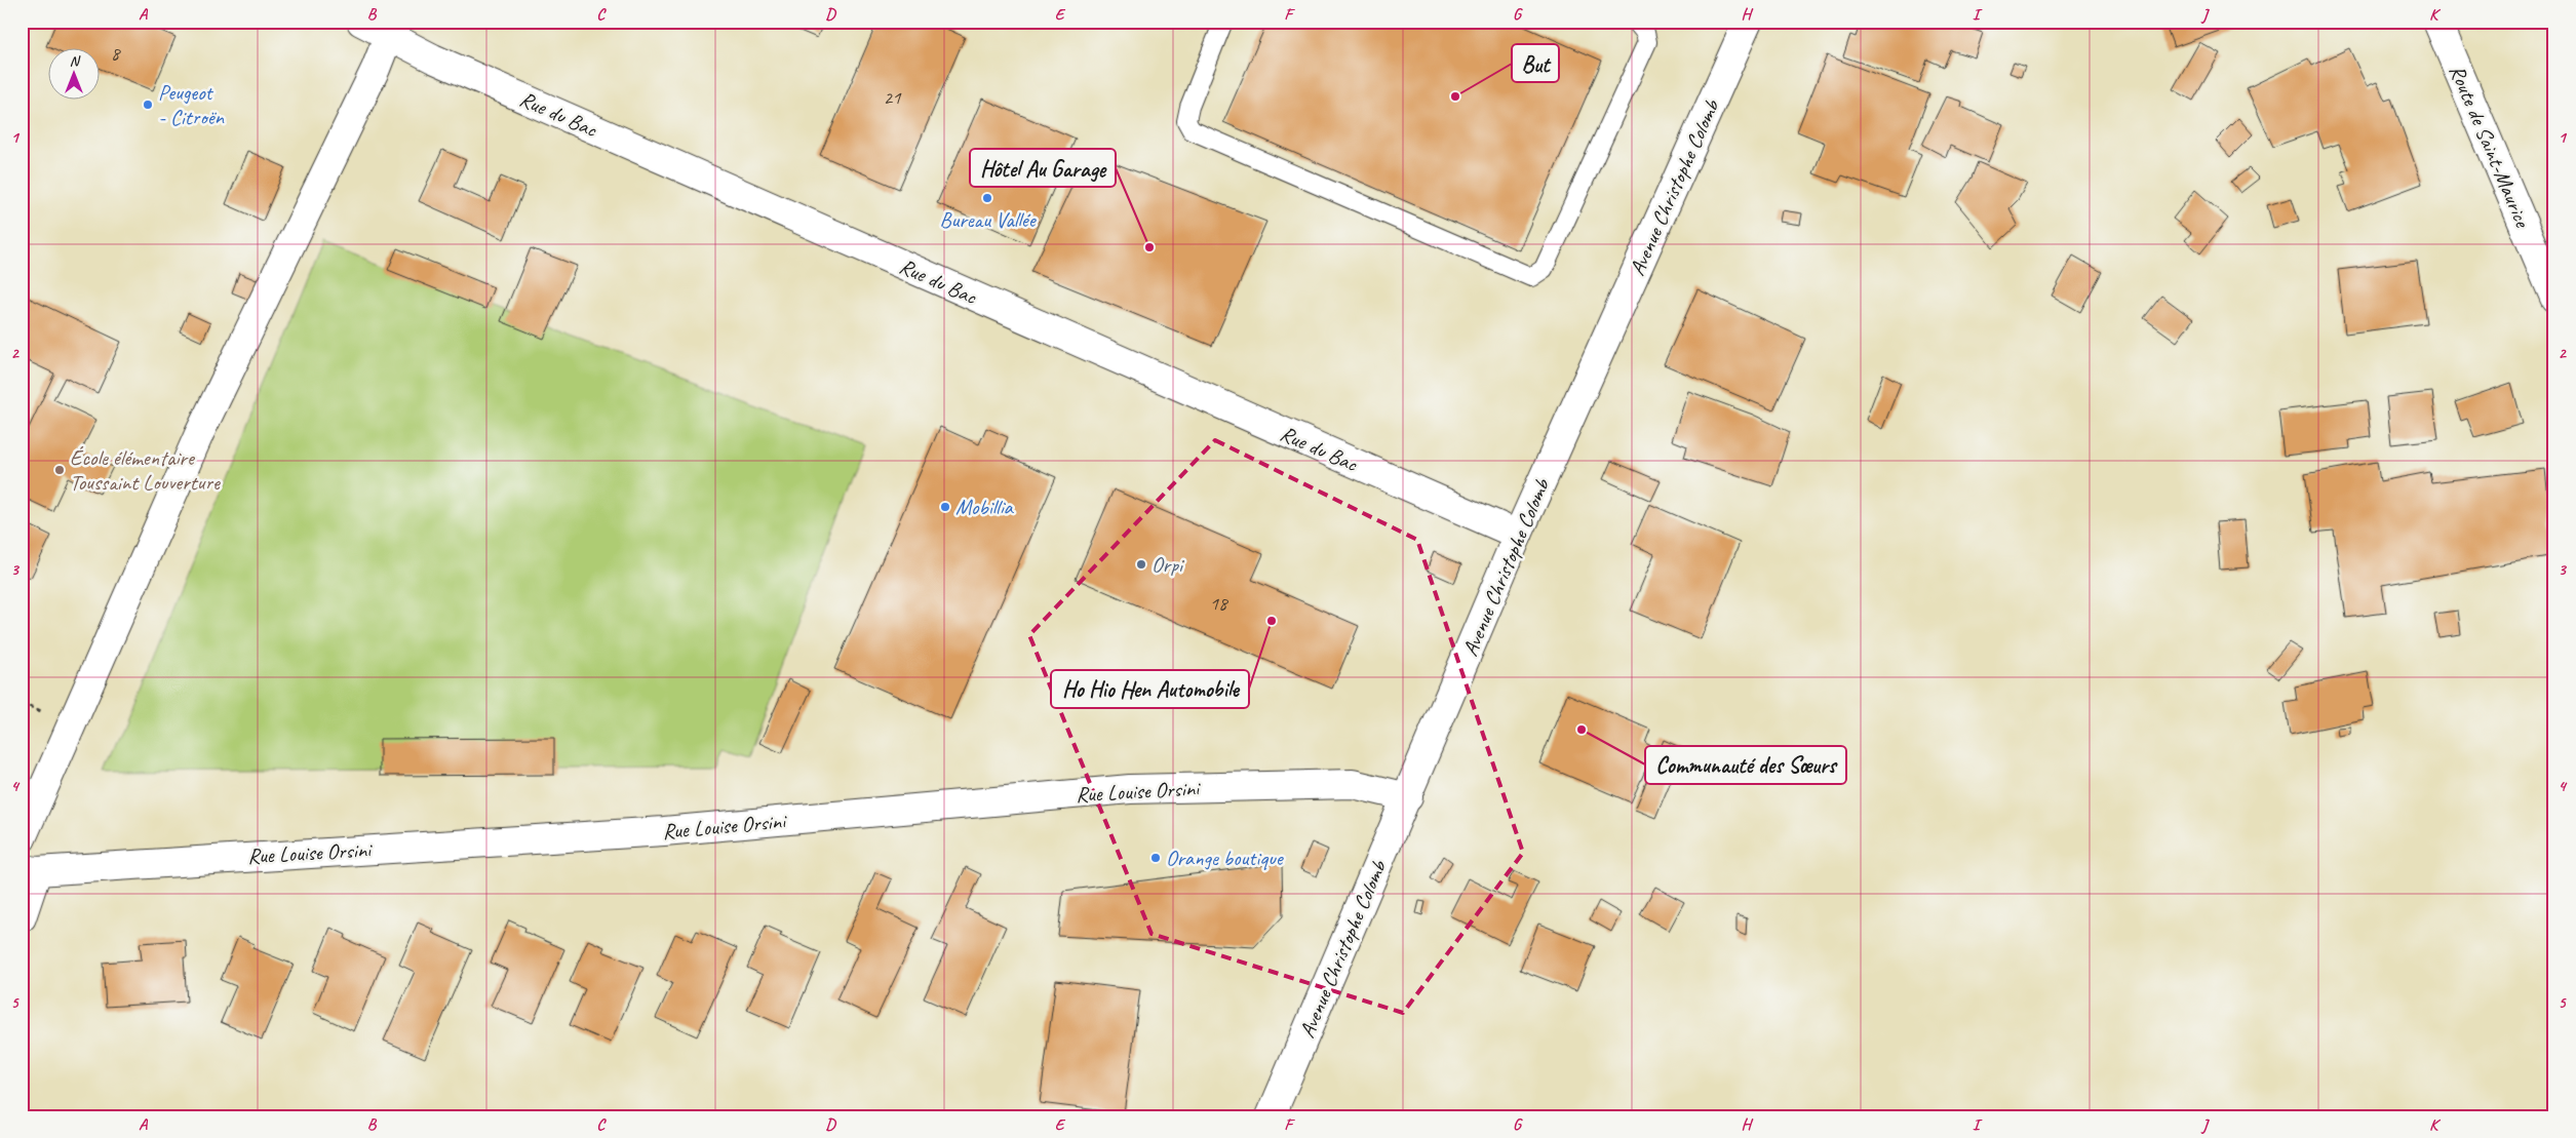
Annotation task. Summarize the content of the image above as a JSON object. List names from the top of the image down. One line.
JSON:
{"streets":{"street":["Rue du Bac","Route de Saint-Maurice","Avenue Christophe Colomb","Rue Louise Orsini"]},"crossings":[["Rue du Bac","Avenue Christophe Colomb"],["Avenue Christophe Colomb","Rue Louise Orsini"]],"places":["But","Peugeot - Citroën","Bureau Vallée","Hôtel Au Garage","École élémentaire Toussaint Louverture","Mobillia","Orpi","Ho Hio Hen Automobile","Communauté des Sœurs","Orange boutique"],"house_numbers":["8","21","18"],"north":"top","grid":{"columns":["A","B","C","D","E","F","G","H","I","J","K"],"rows":["1","2","3","4","5"]}}
